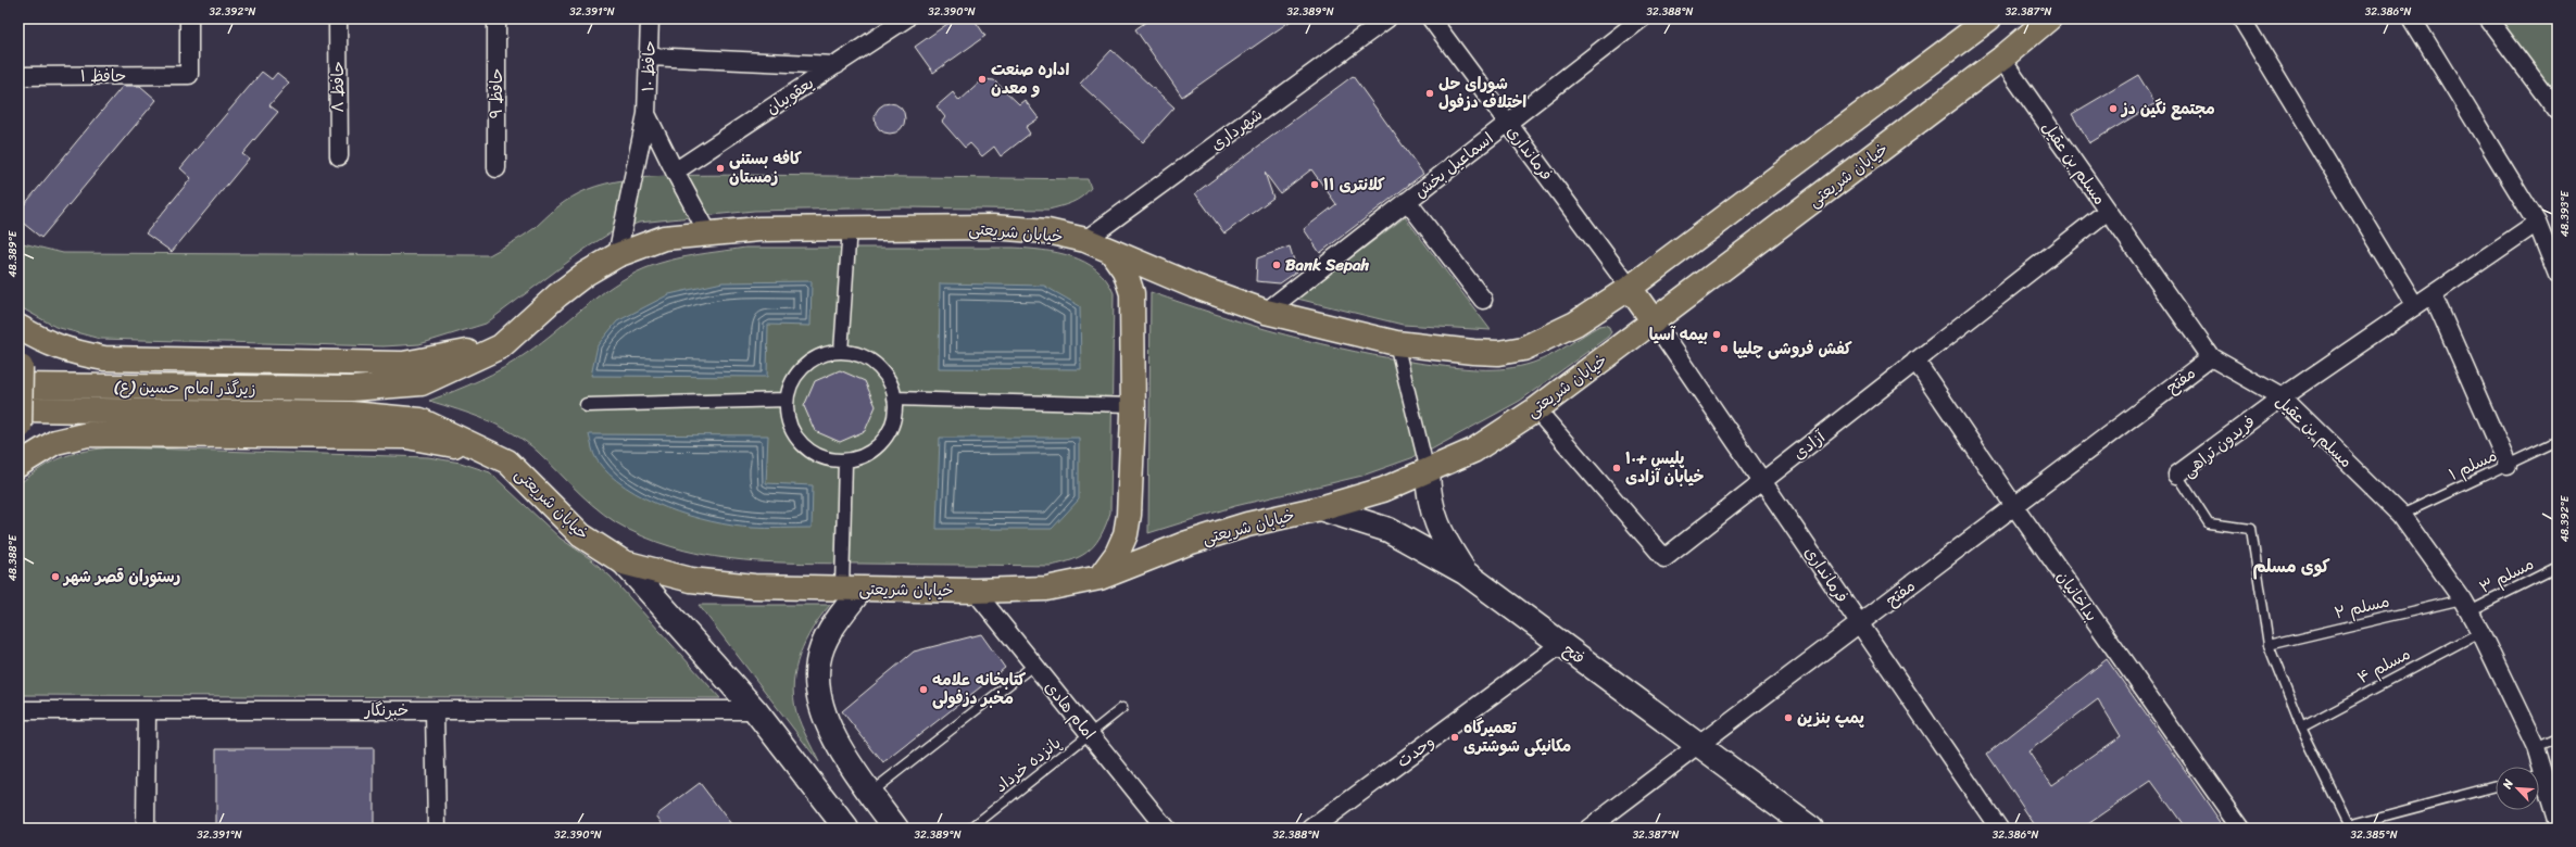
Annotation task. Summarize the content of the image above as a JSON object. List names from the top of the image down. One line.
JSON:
{"streets":{"main road":["خیابان شریعتی","زیرگذر امام حسین (ع)","فتح"],"street":["حافظ ۱۰","حافظ ۱","حافظ ۸","حافظ ۹","یعقوبیان","شهرداری","فرمانداری","مسلم بن عقیل","اسماعیل بخش","مفتح","آزادی","فریدون تراهی","بداخانیان","خبرنگار","امام هادی","وحدت"],"lane":["مسلم ۱","مسلم ۳","مسلم ۲","مسلم ۴","پانزده خرداد"]},"crossings":[["حافظ ۱۰","خیابان شریعتی"],["شهرداری","خیابان شریعتی"],["فرمانداری","اسماعیل بخش"],["فرمانداری","خیابان شریعتی"],["فرمانداری","مفتح"],["فرمانداری","آزادی"],["مسلم بن عقیل","خیابان شریعتی"],["مسلم بن عقیل","مفتح"],["مسلم بن عقیل","آزادی"],["مسلم بن عقیل","فریدون تراهی"],["مسلم بن عقیل","مسلم ۱"],["مسلم بن عقیل","مسلم ۳"],["مسلم بن عقیل","مسلم ۲"],["مسلم بن عقیل","مسلم ۴"],["اسماعیل بخش","خیابان شریعتی"],["خیابان شریعتی","زیرگذر امام حسین (ع)"],["خیابان شریعتی","آزادی"],["خیابان شریعتی","فتح"],["خیابان شریعتی","امام هادی"],["مفتح","بداخانیان"],["مفتح","فتح"],["آزادی","بداخانیان"],["فریدون تراهی","مسلم ۲"],["فریدون تراهی","مسلم ۴"],["مسلم ۳","مسلم ۲"],["فتح","وحدت"],["امام هادی","پانزده خرداد"]],"districts":["کوی مسلم"],"places":["اداره صنعت و معدن","شورای حل اختلاف دزفول","مجتمع نگین دز","کافه بستنی زمستان","کلانتری ۱۱","Bank Sepah","بیمه آسیا","کفش فروشی چلیپا","پلیس +۱۰ خیابان آزادی","رستوران قصر شهر","کتابخانه علامه مخبر دزفولی","پمپ بنزین","تعمیرگاه مکانیکی شوشتری"],"north":"top left","coordinates":["32.392°N","32.391°N","32.390°N","32.389°N","32.388°N","32.387°N","32.386°N","48.393°E","48.389°E","48.392°E","48.388°E","32.385°N"]}
